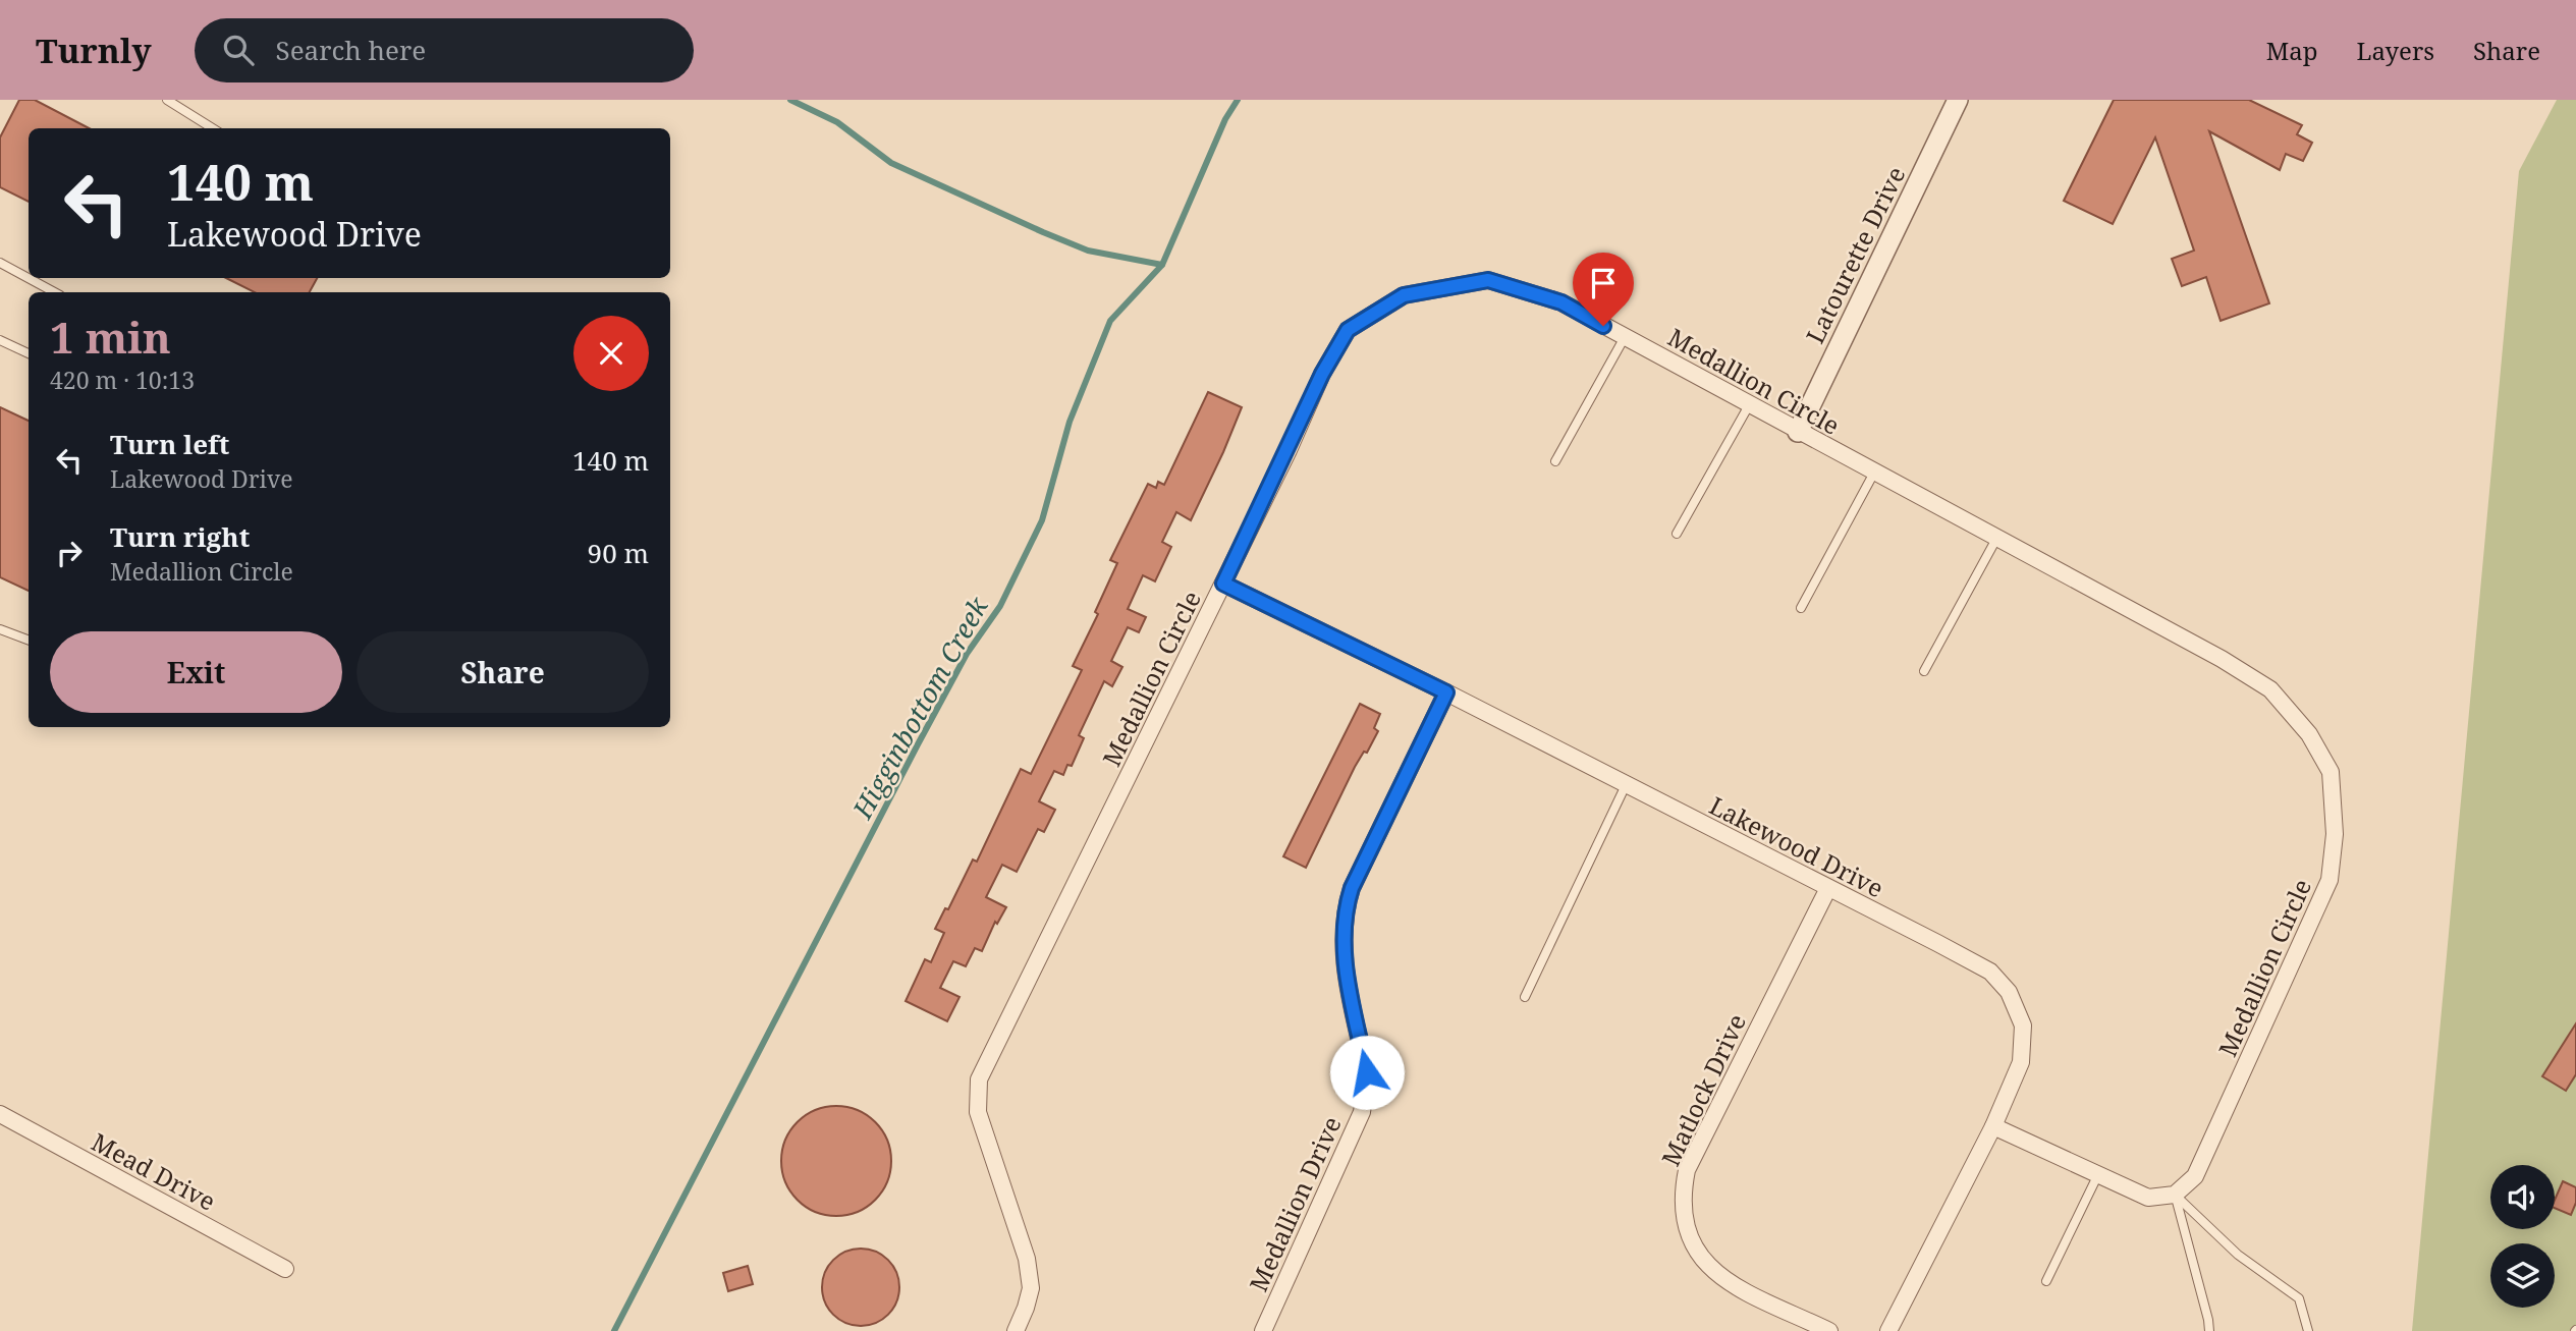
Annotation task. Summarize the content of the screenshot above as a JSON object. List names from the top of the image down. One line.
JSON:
{"streets":{"street":["Latourette Drive","Medallion Circle","Lakewood Drive","Matlock Drive","Mead Drive","Medallion Drive"]},"crossings":[["Latourette Drive","Medallion Circle"],["Medallion Circle","Lakewood Drive"],["Lakewood Drive","Matlock Drive"],["Lakewood Drive","Medallion Drive"]],"water":["Higginbottom Creek"],"page":{"header":"Turnly","search":"Search here","nav":["Map","Layers","Share"],"turn":["140 m","Lakewood Drive"],"heading":["1 min","420 m · 10:13"],"list":[{"name":"Turn left","note":"Lakewood Drive","value":"140 m"},{"name":"Turn right","note":"Medallion Circle","value":"90 m"}],"buttons":["Exit","Share"]}}
